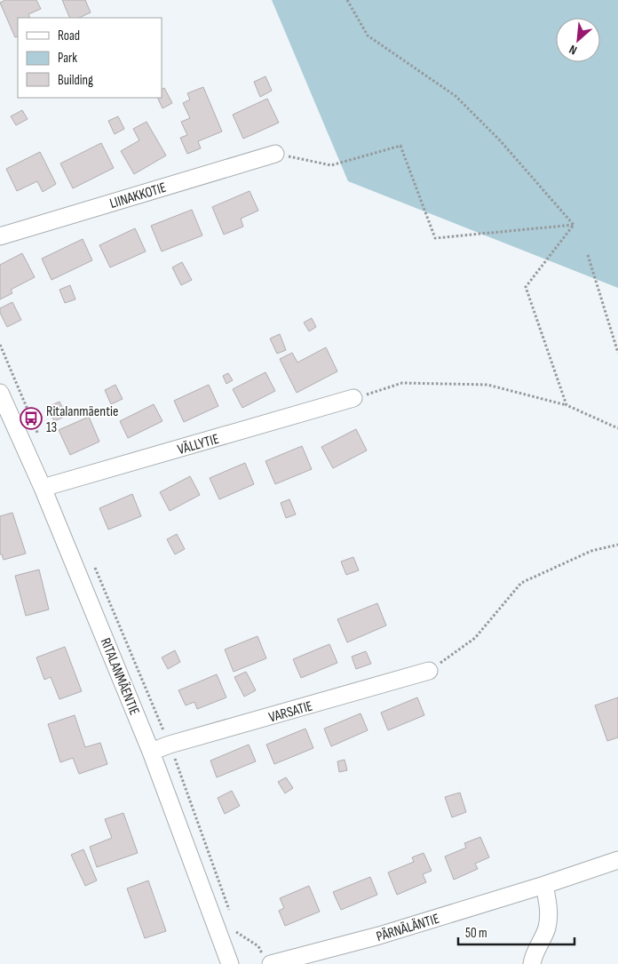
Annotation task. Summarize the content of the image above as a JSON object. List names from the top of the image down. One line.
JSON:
{"streets":{"street":["LIINAKKOTIE","VÄLLYTIE","RITALANMÄENTIE","VARSATIE","PÄRNÄLÄNTIE"]},"crossings":[["VÄLLYTIE","RITALANMÄENTIE"],["RITALANMÄENTIE","VARSATIE"]],"places":{"bus stop":["Ritalanmäentie 13"]},"legend":["Road","Park","Building"],"scale_bar":"50 m","north":"bottom left"}
